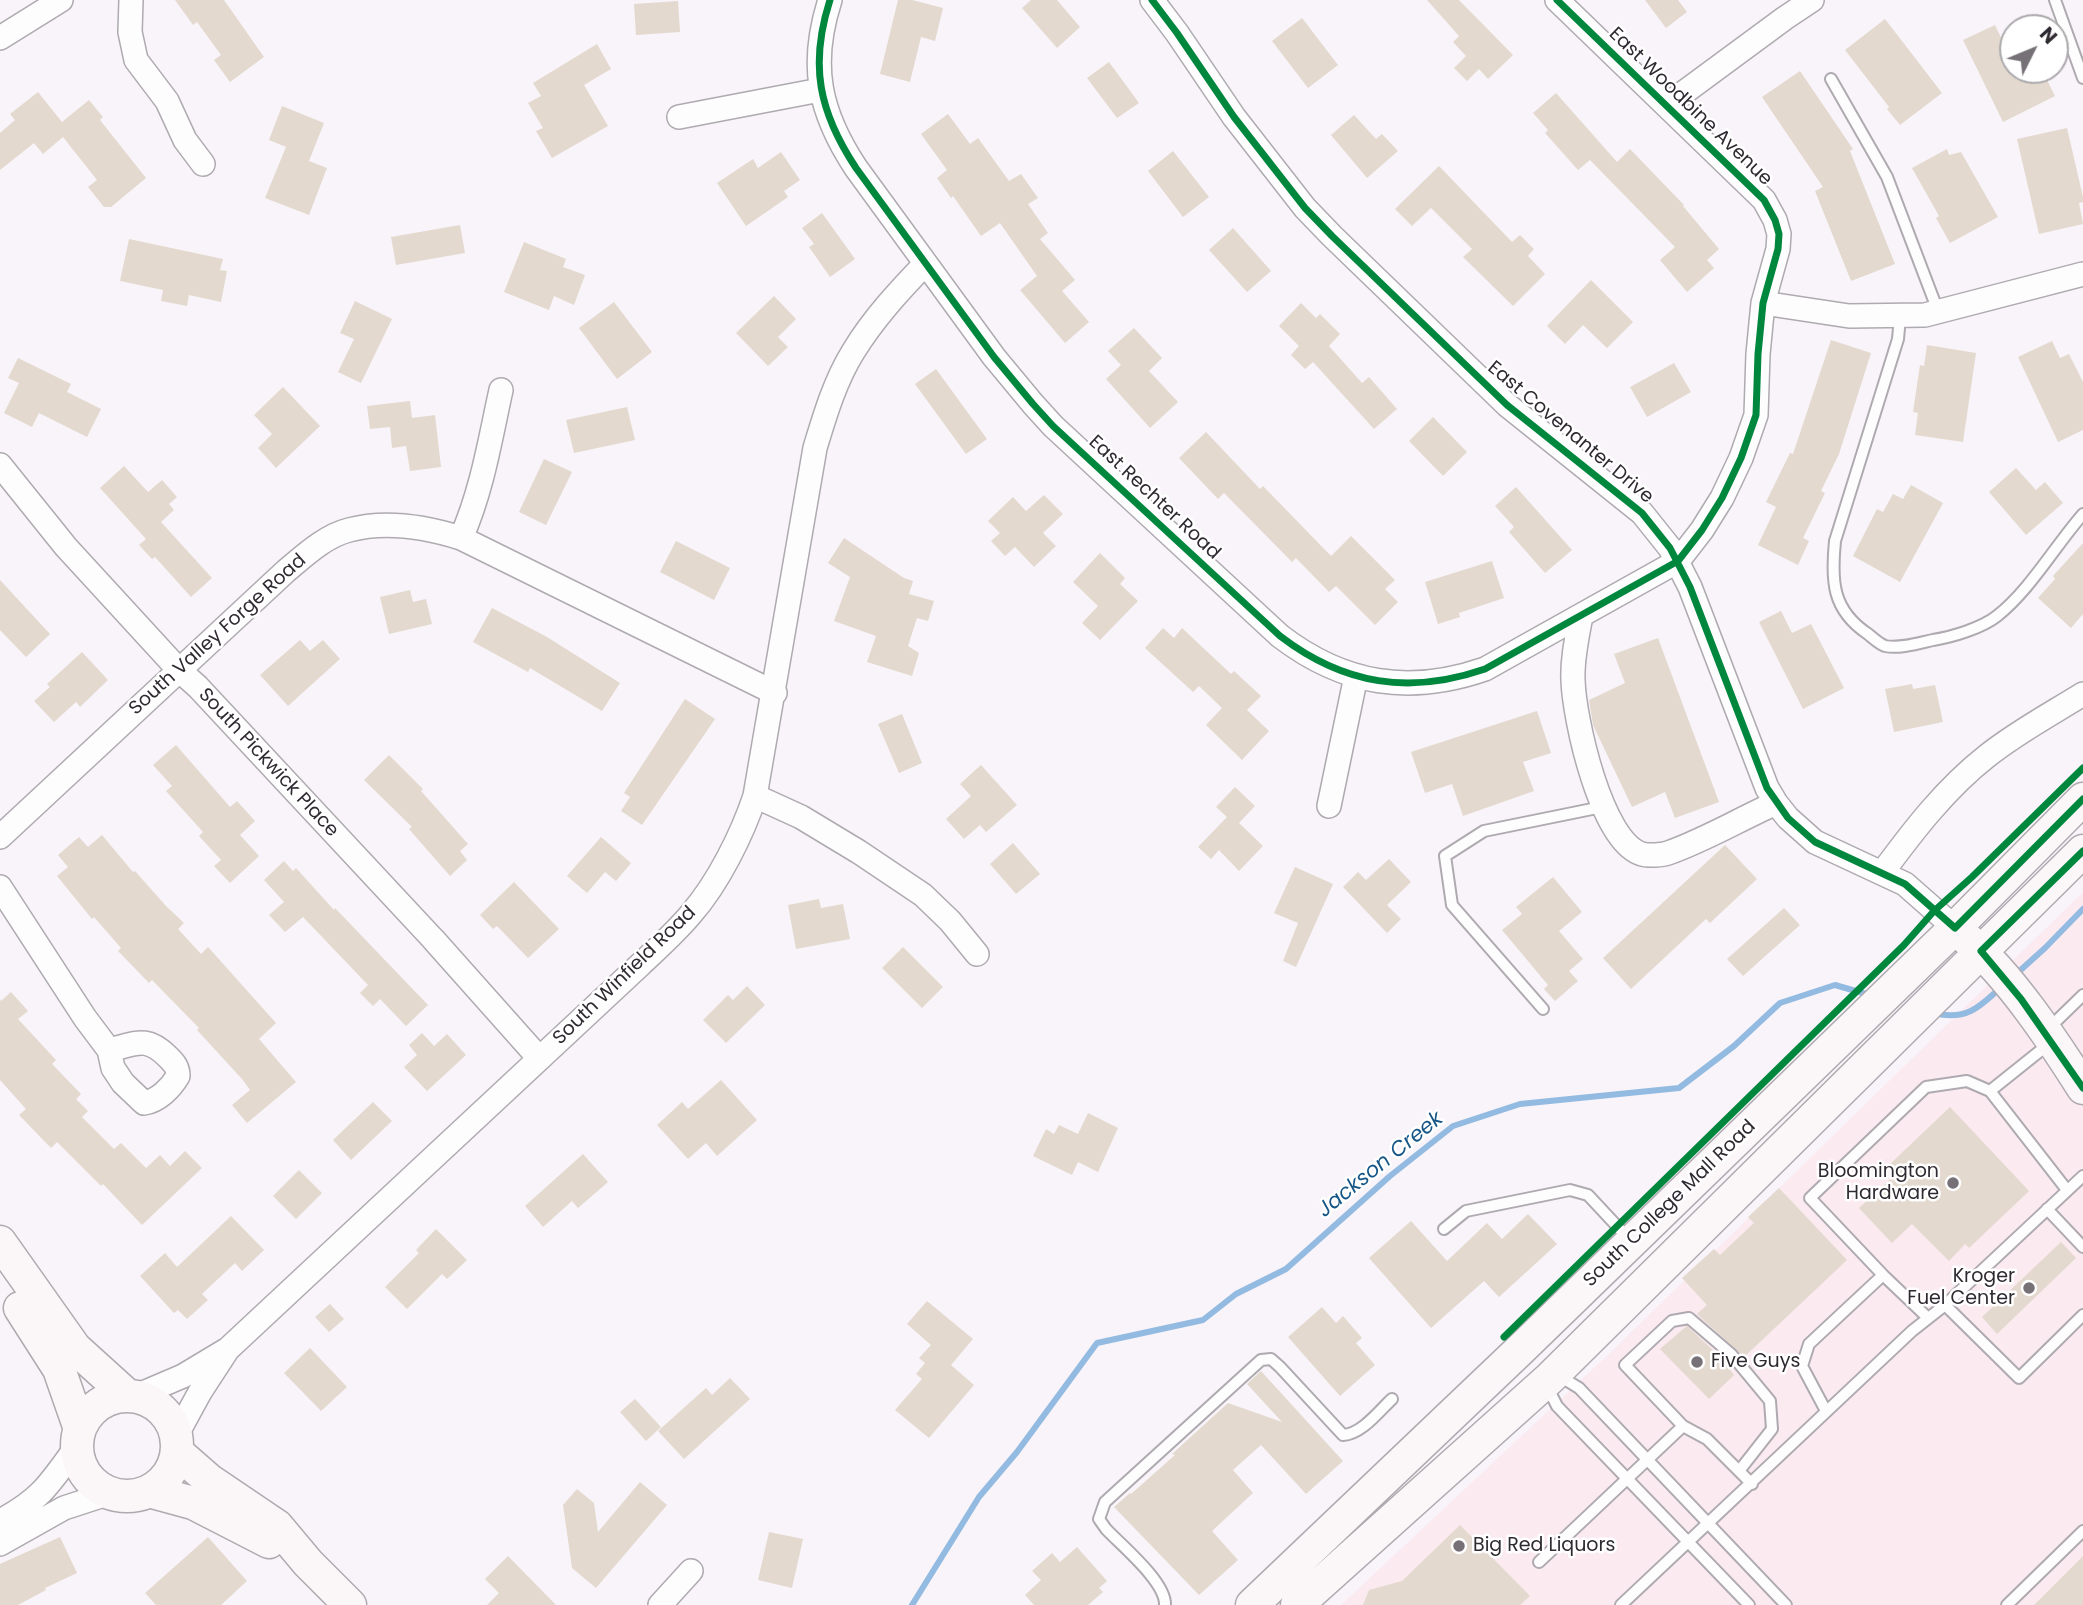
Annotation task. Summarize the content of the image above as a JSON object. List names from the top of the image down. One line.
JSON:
{"streets":{"main road":["East Covenanter Drive","South College Mall Road"],"street":["East Woodbine Avenue","East Rechter Road","South Valley Forge Road","South Pickwick Place","South Winfield Road"]},"crossings":[["East Woodbine Avenue","East Covenanter Drive"],["East Woodbine Avenue","East Rechter Road"],["East Covenanter Drive","East Rechter Road"],["East Covenanter Drive","South College Mall Road"],["East Rechter Road","South Winfield Road"],["South Valley Forge Road","South Pickwick Place"],["South Valley Forge Road","South Winfield Road"],["South Pickwick Place","South Winfield Road"]],"water":["Jackson Creek"],"places":["Bloomington Hardware","Kroger Fuel Center","Five Guys","Big Red Liquors"],"north":"top right"}
